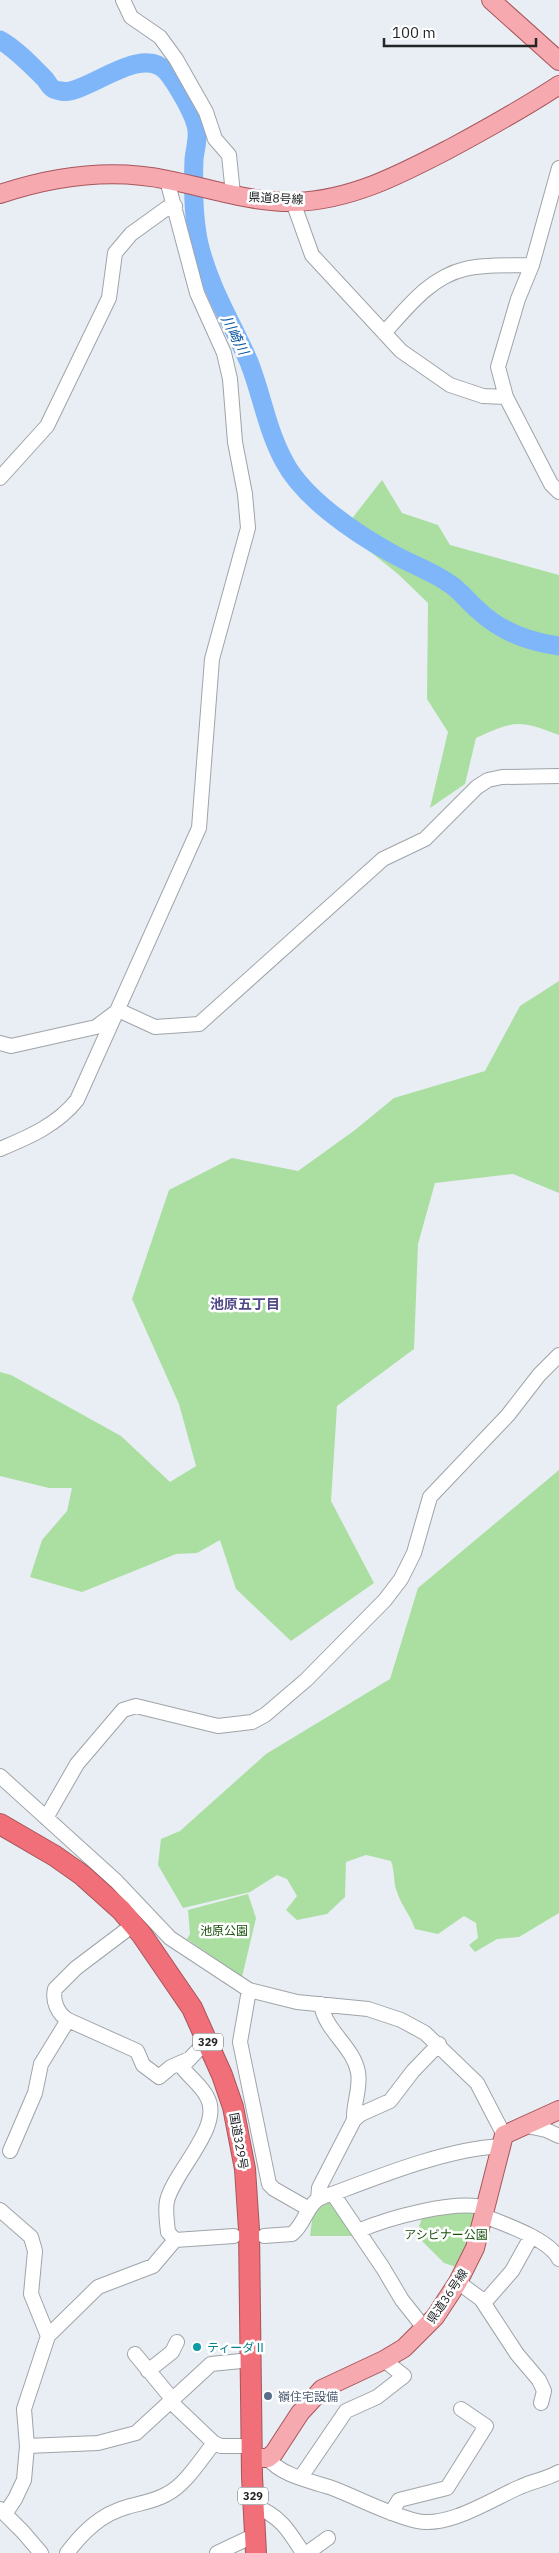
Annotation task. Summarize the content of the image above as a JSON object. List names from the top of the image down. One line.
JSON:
{"streets":{"highway":["329","国道329号"],"main road":["県道8号線","県道36号線"]},"crossings":[["国道329号","県道36号線"]],"districts":["池原五丁目"],"water":["川崎川"],"parks":["池原公園","アシビナー公園"],"places":["ティーダⅡ","嶺住宅設備"],"scale_bar":"100 m"}
